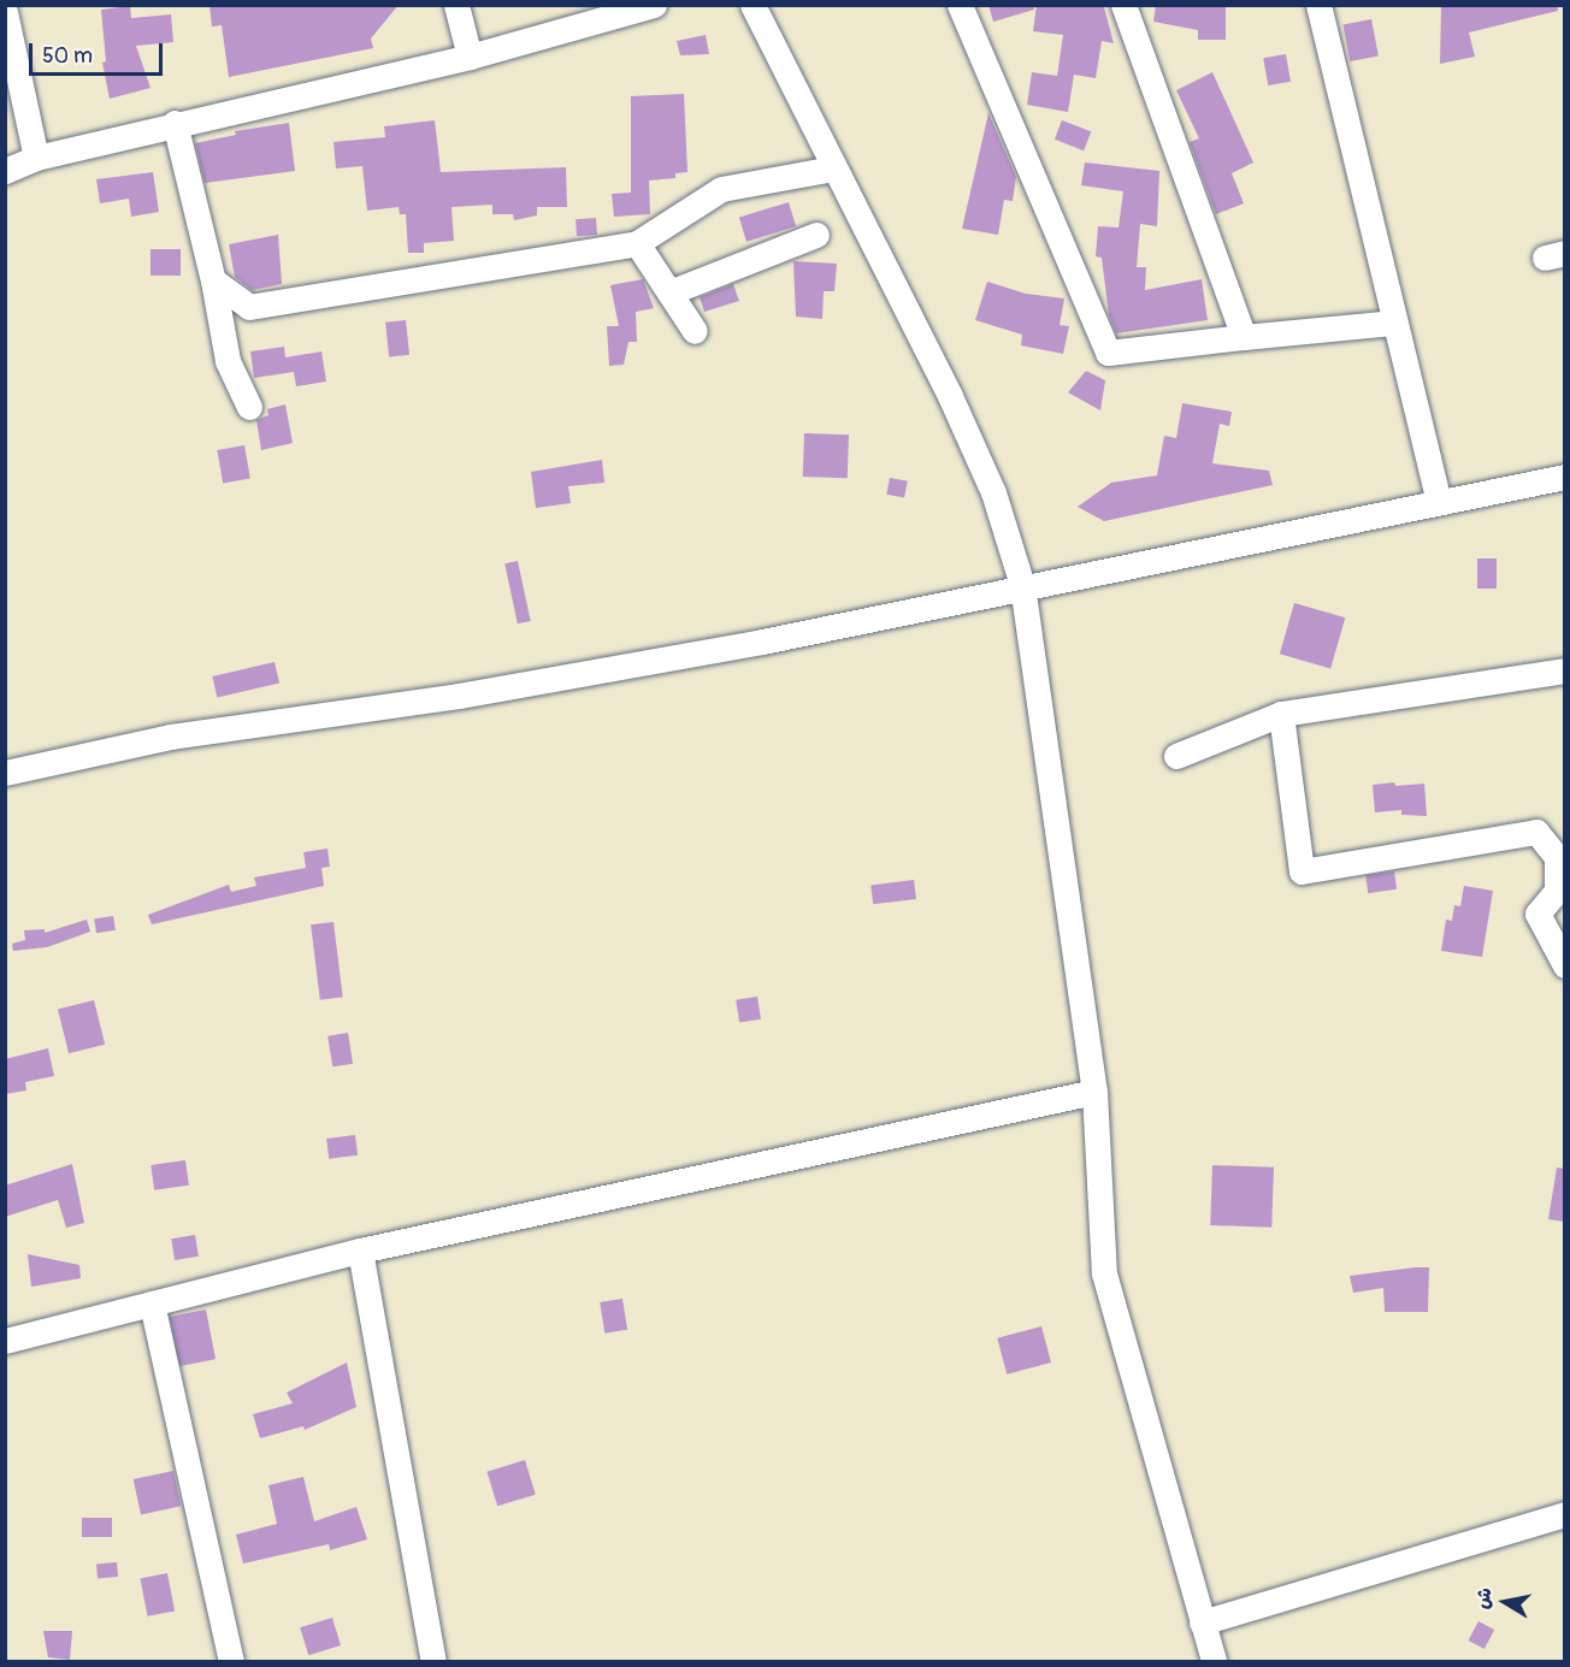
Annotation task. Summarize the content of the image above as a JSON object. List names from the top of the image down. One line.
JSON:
{"scale_bar":"50 m","north":"left"}
